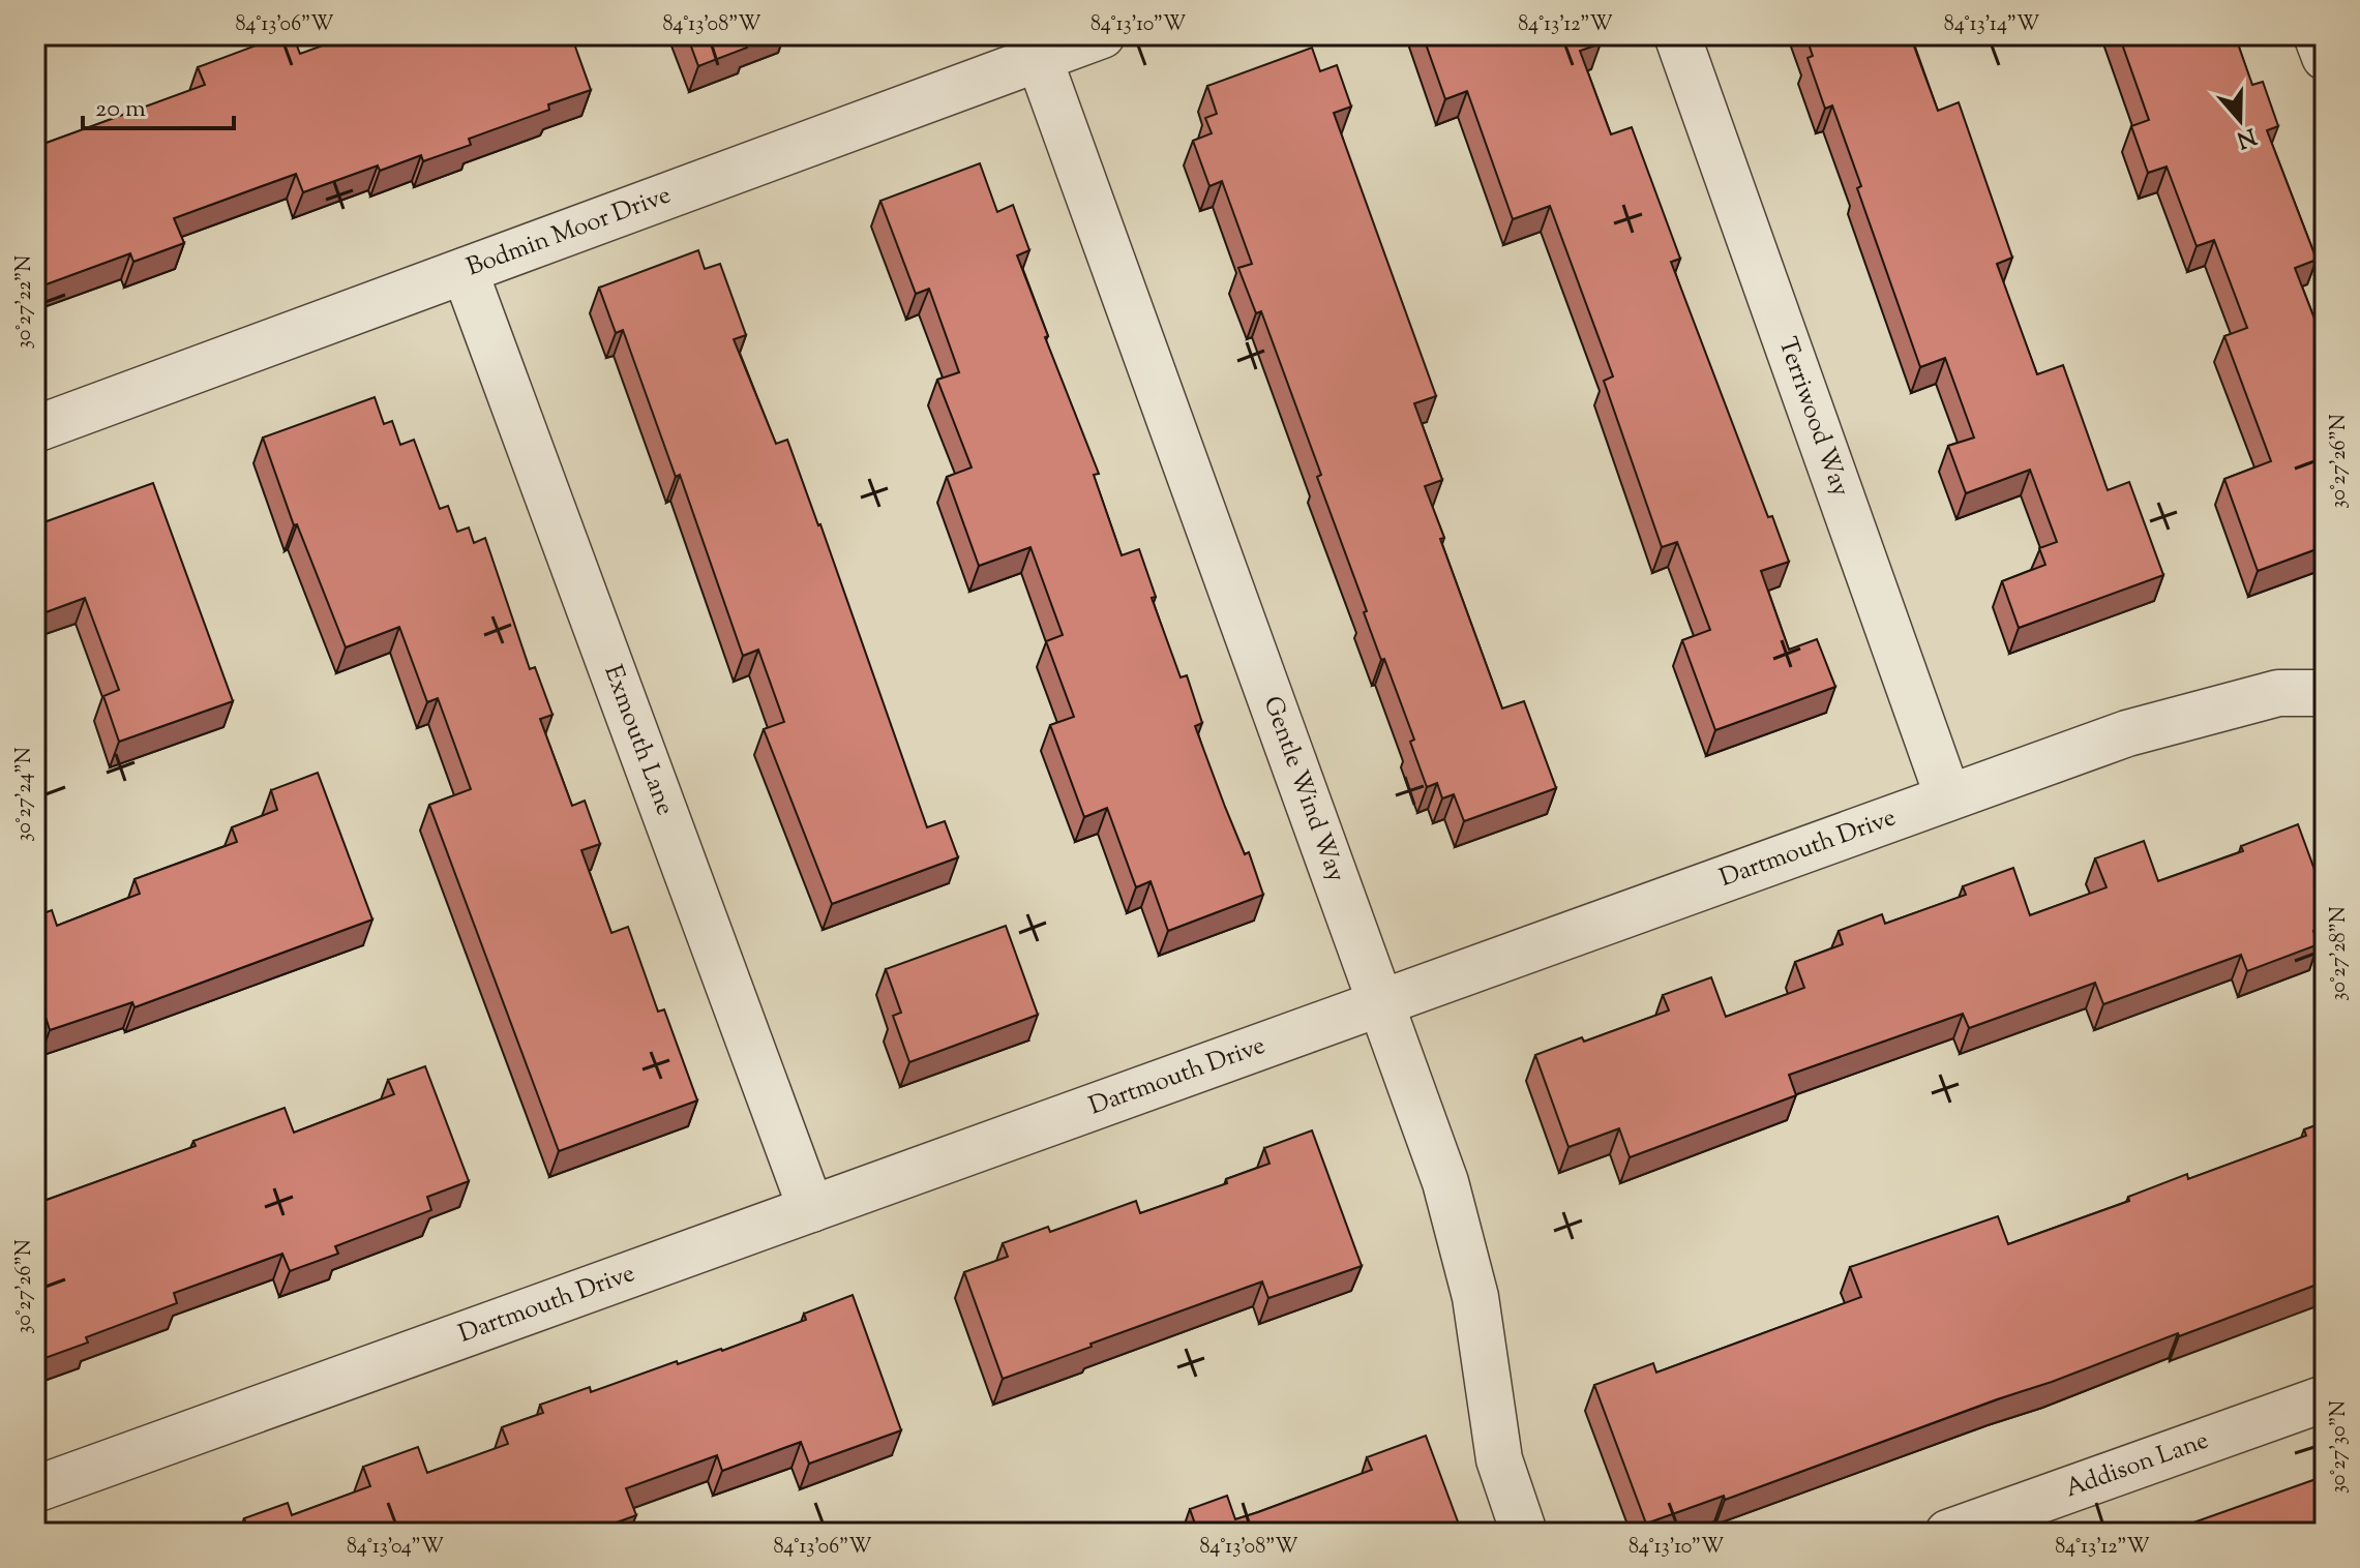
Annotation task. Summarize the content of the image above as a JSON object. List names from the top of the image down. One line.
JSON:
{"streets":{"street":["Bodmin Moor Drive","Terriwood Way","Exmouth Lane","Gentle Wind Way","Dartmouth Drive","Addison Lane"]},"crossings":[["Bodmin Moor Drive","Exmouth Lane"],["Bodmin Moor Drive","Gentle Wind Way"],["Terriwood Way","Dartmouth Drive"],["Exmouth Lane","Dartmouth Drive"],["Gentle Wind Way","Dartmouth Drive"]],"scale_bar":"20 m","north":"bottom","coordinates":["84°13'06\"W","84°13'08\"W","84°13'10\"W","84°13'12\"W","84°13'14\"W","30°27'22\"N","30°27'26\"N","30°27'24\"N","30°27'28\"N","30°27'30\"N","84°13'04\"W"]}
